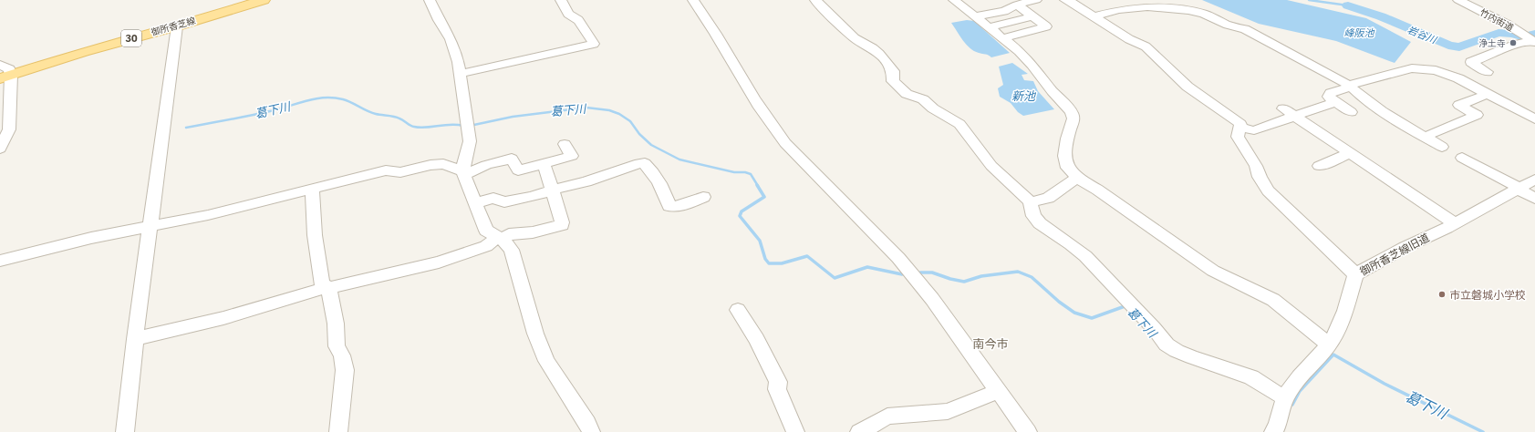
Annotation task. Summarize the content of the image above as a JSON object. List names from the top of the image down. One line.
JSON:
{"streets":{"main road":["御所香芝線","30"],"street":["竹内街道","御所香芝線旧道"]},"districts":["南今市"],"water":["峰阪池","岩谷川","新池","葛下川"],"places":["浄土寺","市立磐城小学校"]}
